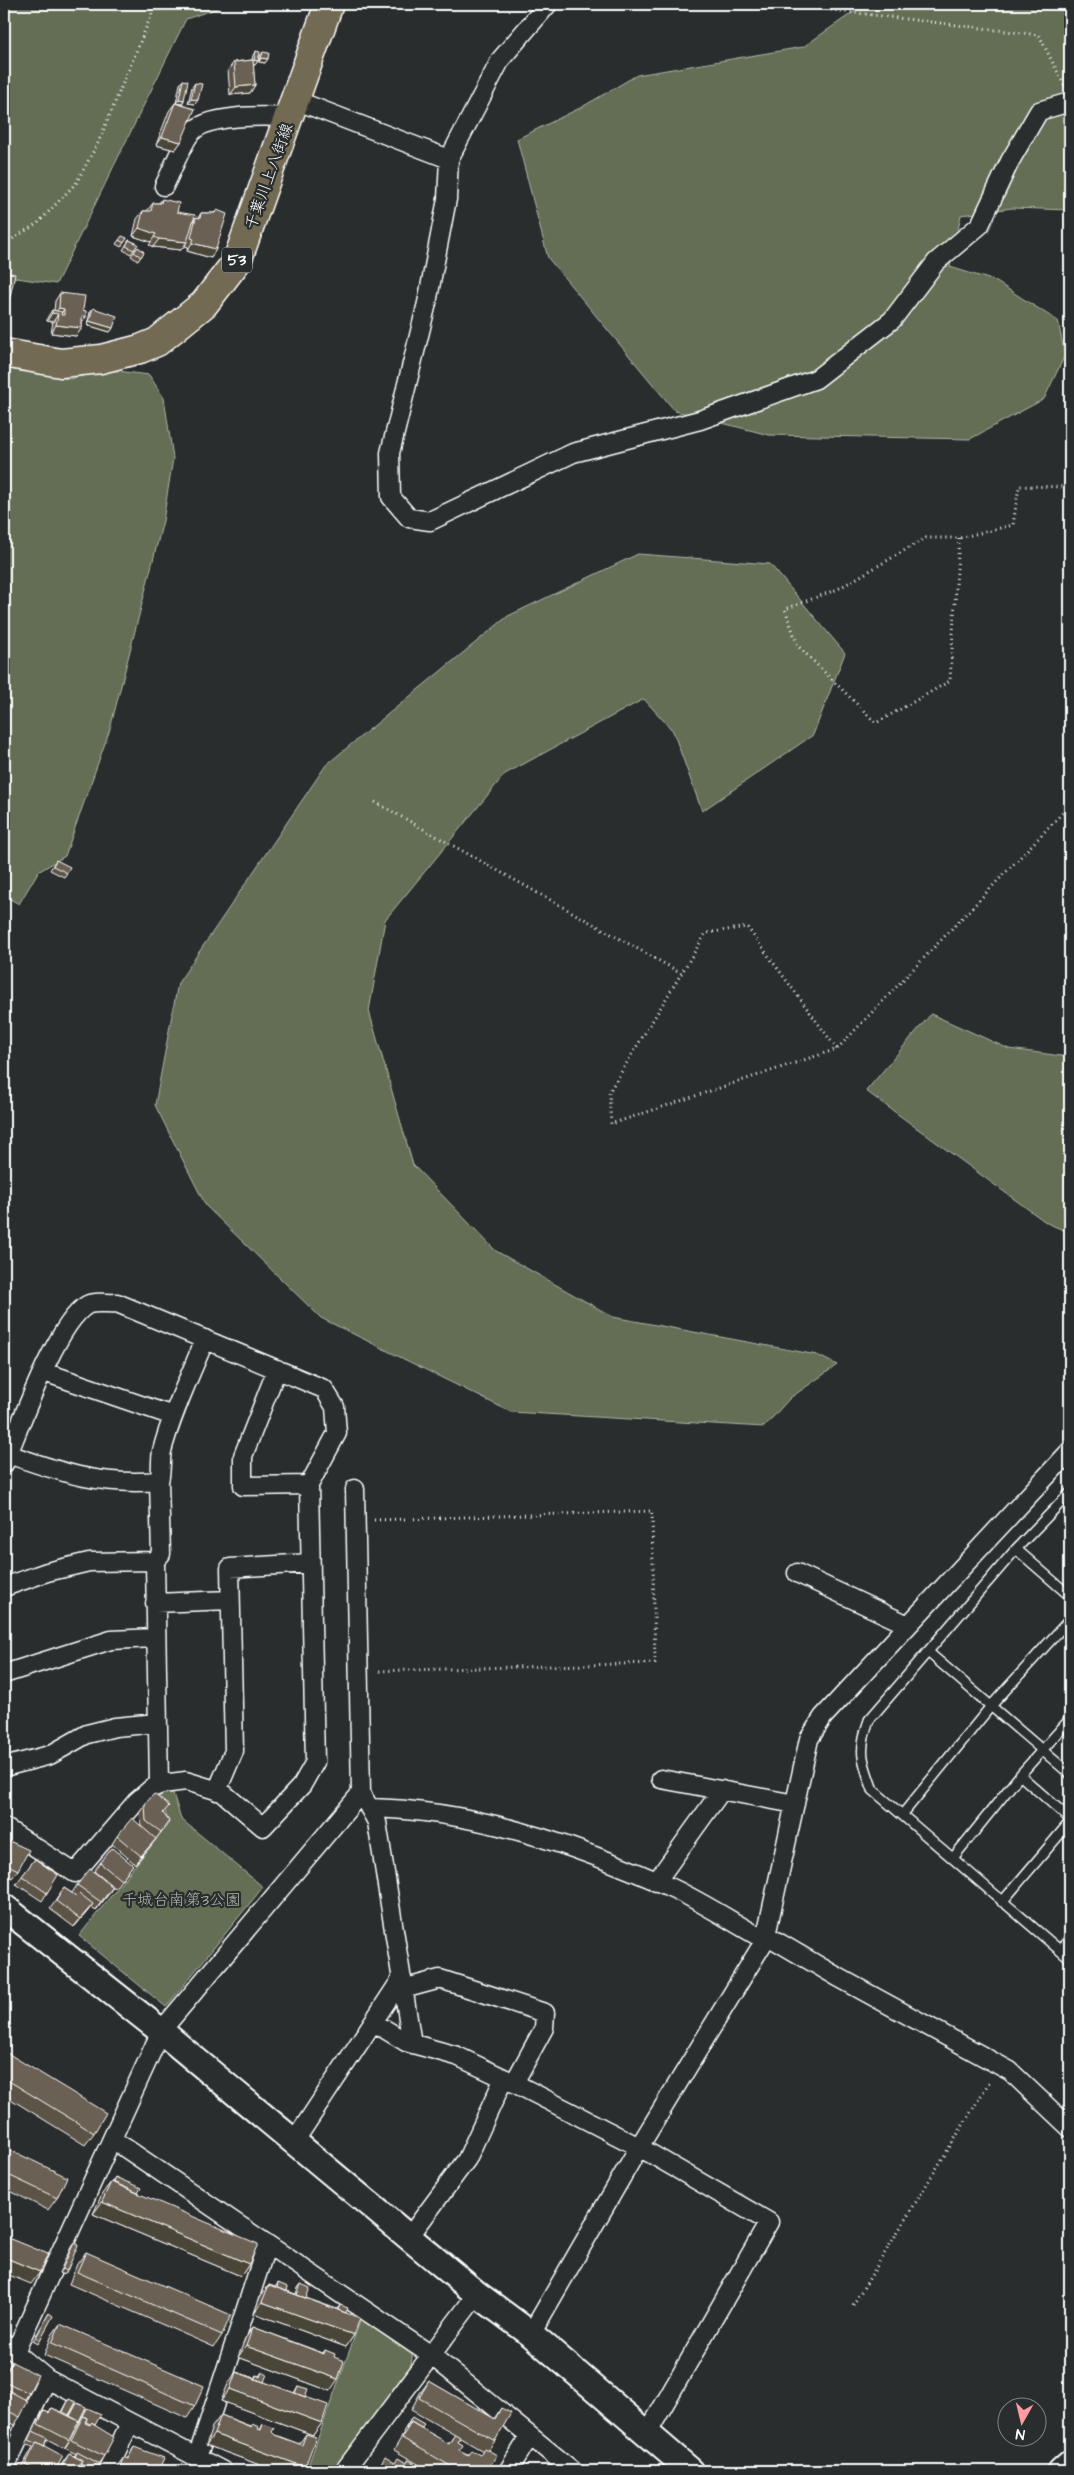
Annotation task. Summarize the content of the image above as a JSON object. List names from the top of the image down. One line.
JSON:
{"streets":{"main road":["千葉川上八街線","53"]},"parks":["千城台南第3公園"],"north":"bottom"}
